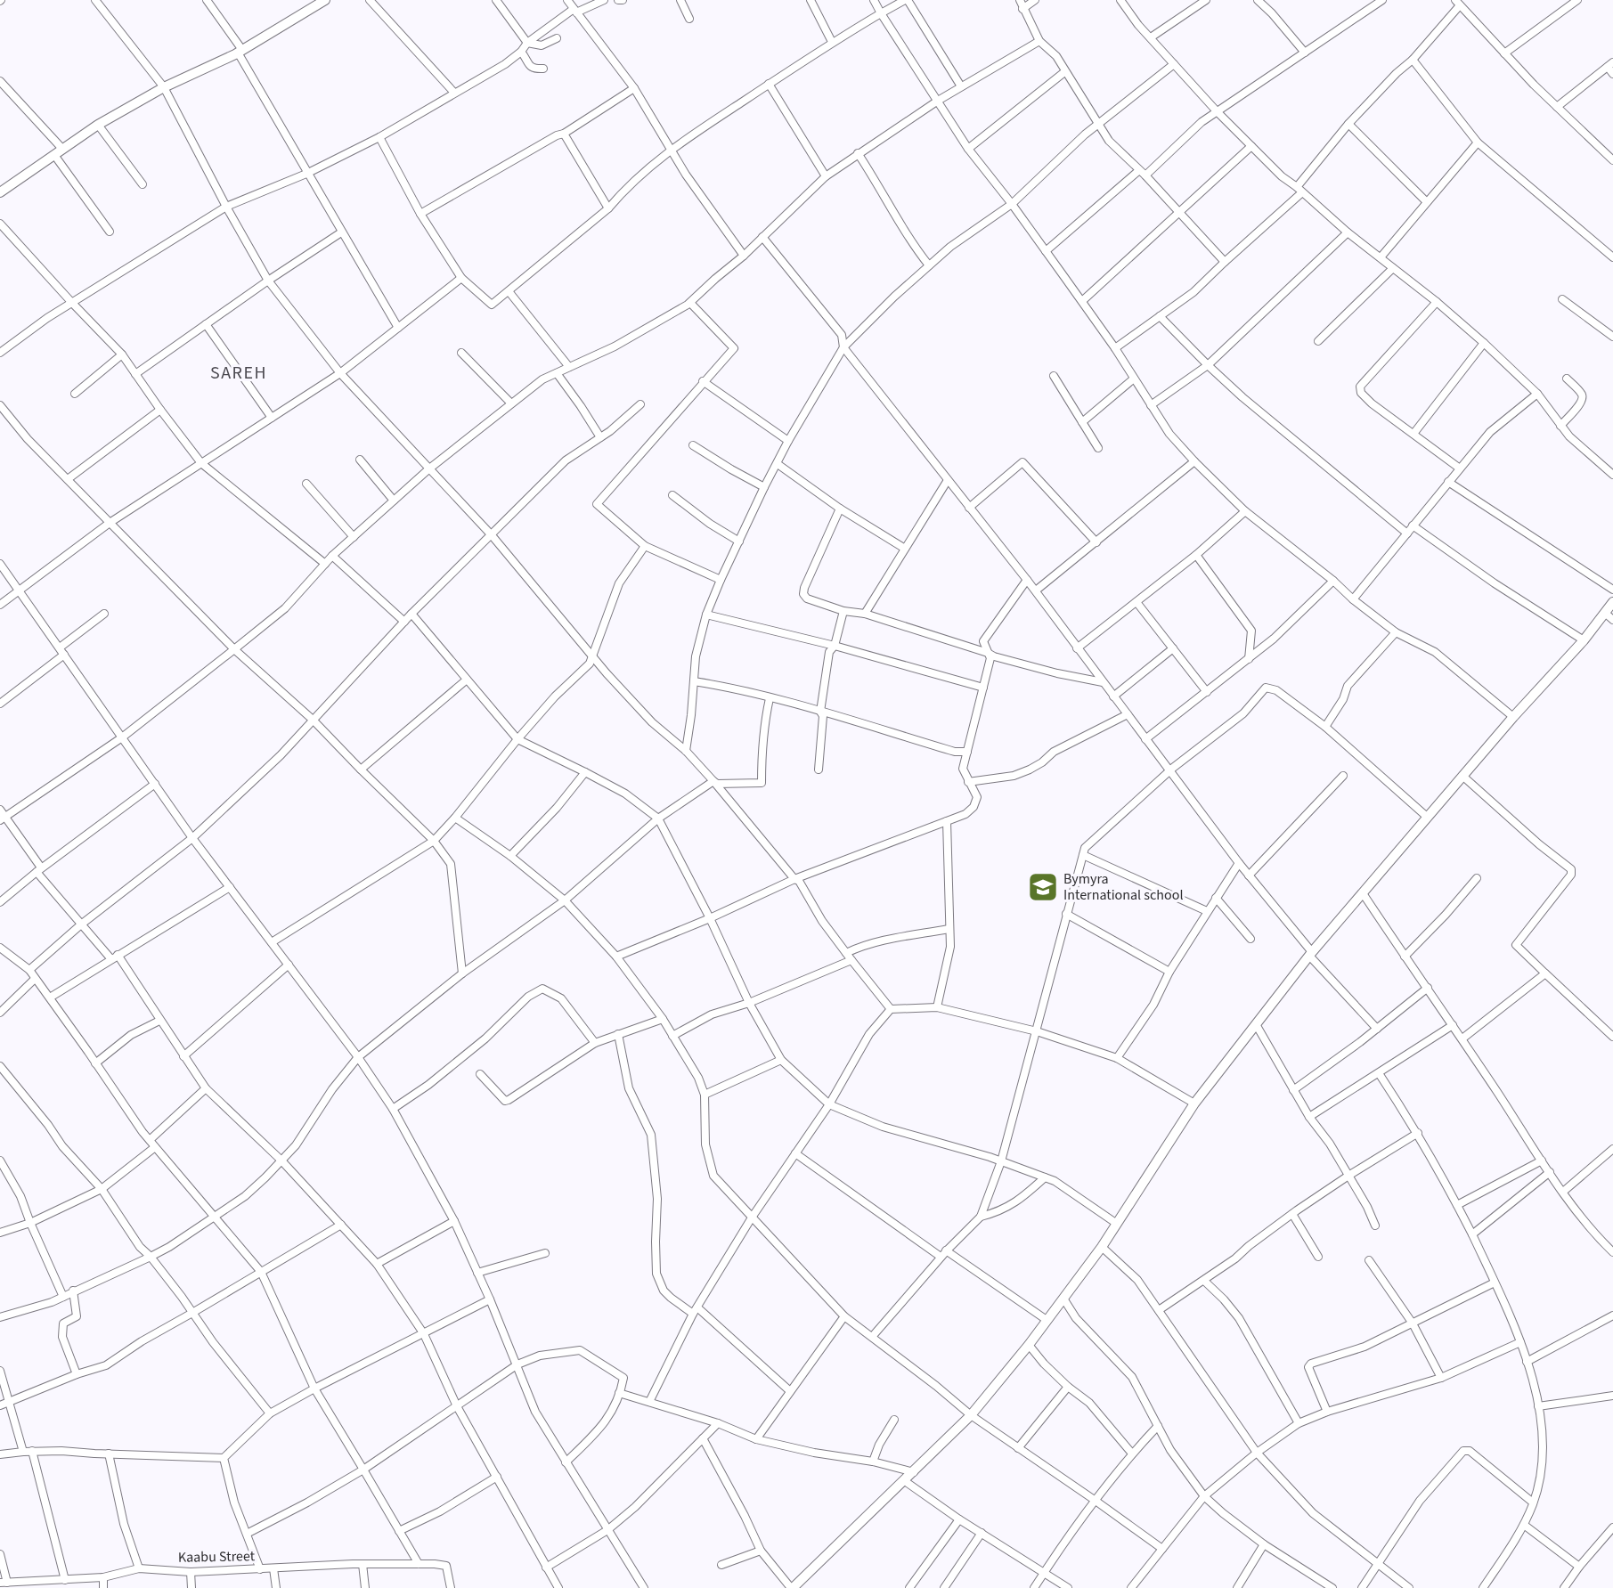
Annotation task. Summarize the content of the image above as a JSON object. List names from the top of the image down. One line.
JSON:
{"streets":{"street":["Kaabu Street"]},"districts":["SAREH"],"places":{"school or university":["Bymyra International school"]}}
